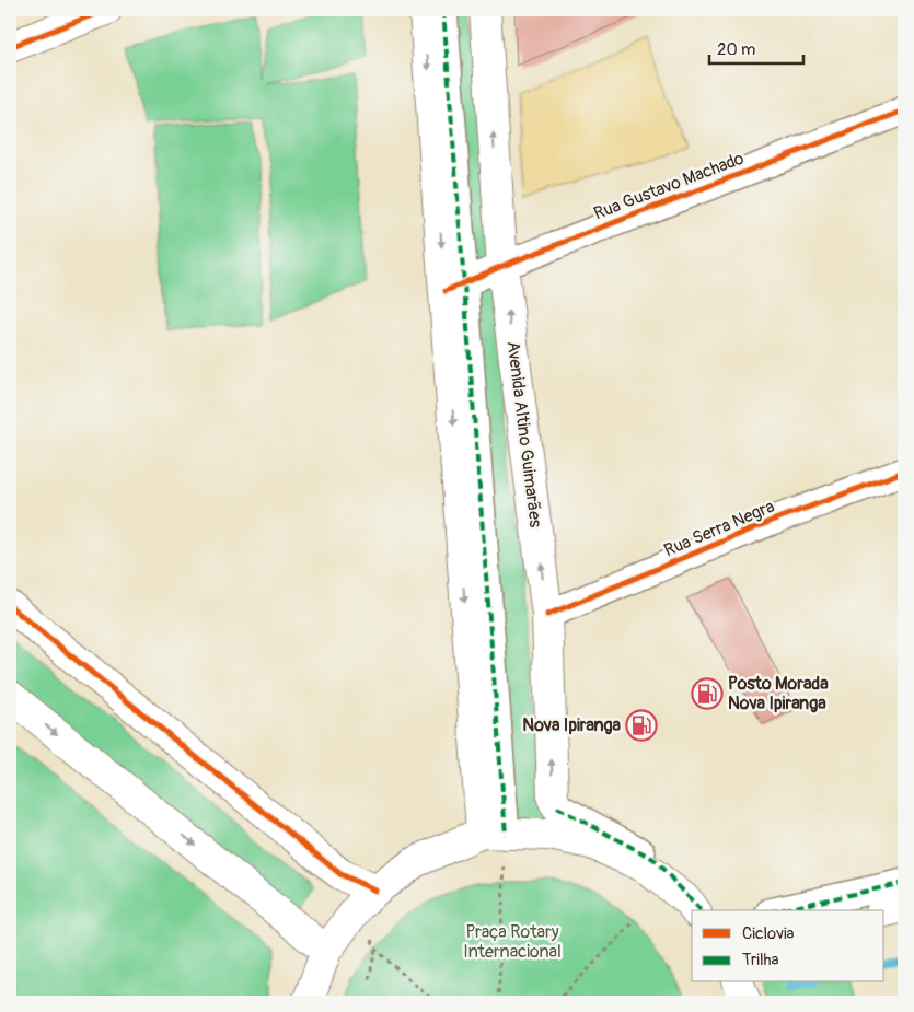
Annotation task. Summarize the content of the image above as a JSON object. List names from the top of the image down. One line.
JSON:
{"streets":{"main road":["Avenida Altino Guimarães"],"street":["Rua Gustavo Machado","Rua Serra Negra"]},"crossings":[["Rua Gustavo Machado","Avenida Altino Guimarães"],["Avenida Altino Guimarães","Rua Serra Negra"]],"parks":["Praça Rotary Internacional"],"places":{"fuel station":["Posto Morada Nova Ipiranga","Nova Ipiranga"]},"legend":["Ciclovia","Trilha"],"scale_bar":"20 m"}
